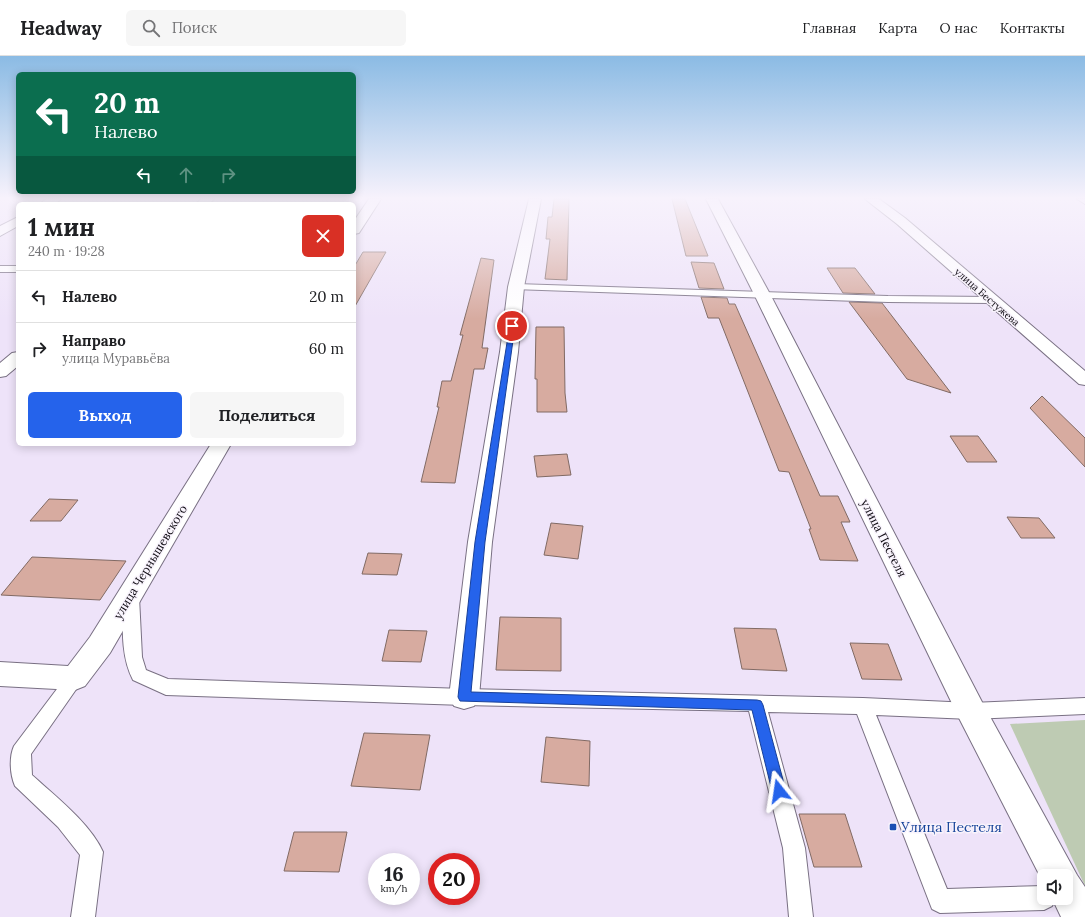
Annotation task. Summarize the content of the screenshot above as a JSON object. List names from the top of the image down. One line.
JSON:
{"streets":{"street":["улица Бестужева","улица Пестеля","улица Чернышевского"]},"places":{"transit":["Улица Пестеля"]},"page":{"header":"Headway","search":"Поиск","nav":["Главная","Карта","О нас","Контакты"],"turn":["20 m","Налево"],"heading":["1 мин","240 m · 19:28"],"list":[{"name":"Налево","value":"20 m"},{"name":"Направо","note":"улица Муравьёва","value":"60 m"}],"buttons":["Выход","Поделиться"],"speed":"16 km/h","limit":"20"}}
